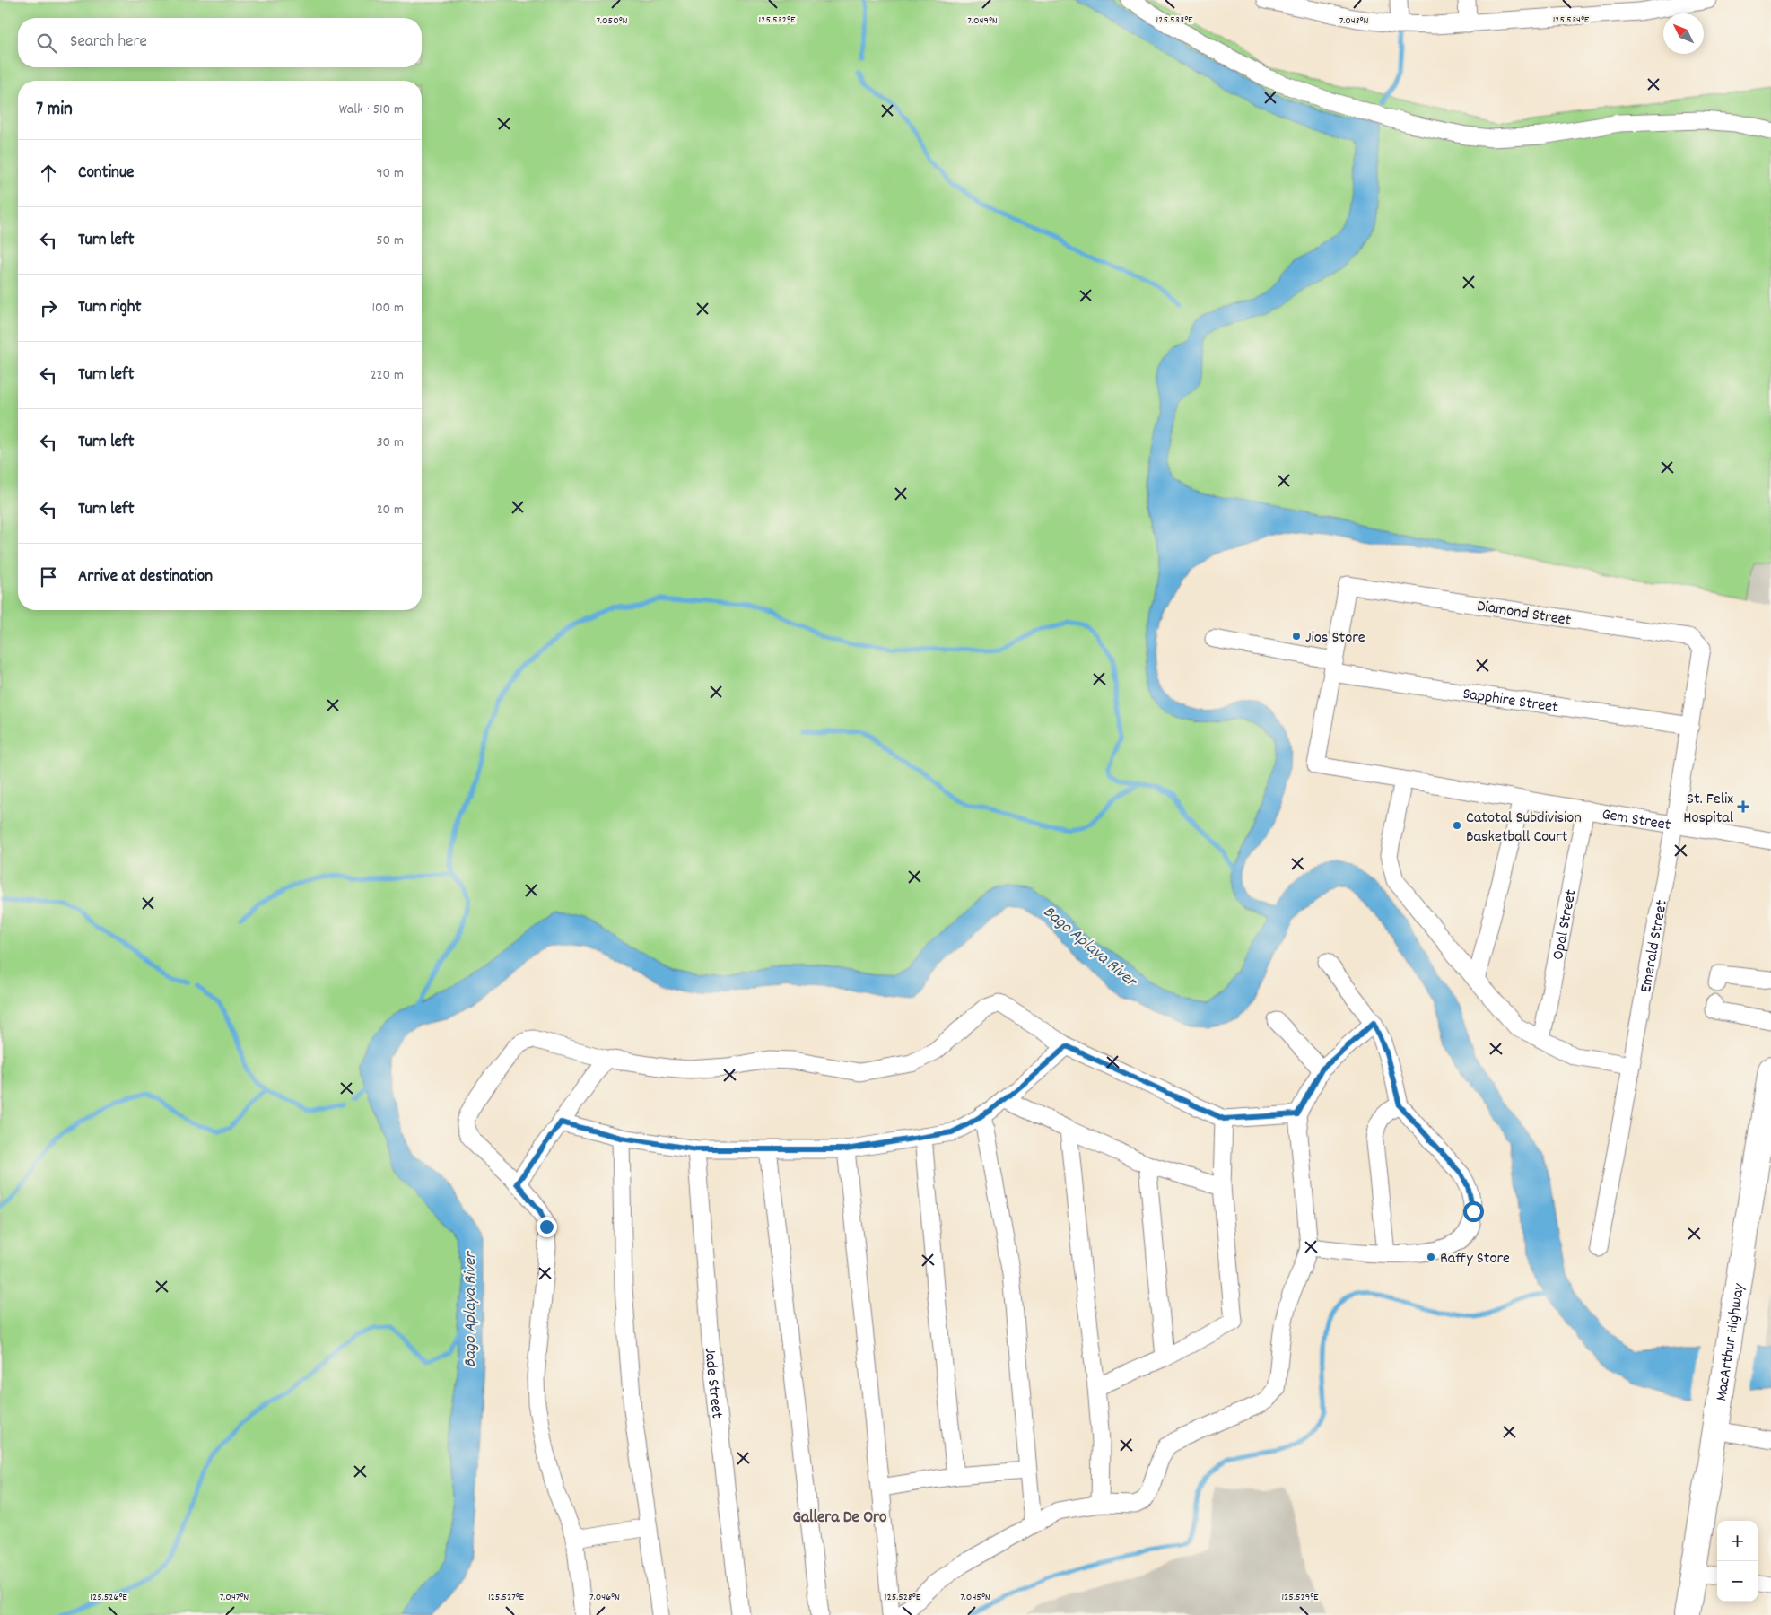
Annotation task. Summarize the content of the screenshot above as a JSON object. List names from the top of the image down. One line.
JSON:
{"streets":{"highway":["MacArthur Highway"],"street":["Diamond Street","Sapphire Street","Gem Street","Opal Street","Emerald Street","Jade Street"]},"crossings":[["Diamond Street","Sapphire Street"],["Diamond Street","Gem Street"],["Diamond Street","Emerald Street"],["Sapphire Street","Gem Street"],["Sapphire Street","Emerald Street"],["Gem Street","Opal Street"],["Gem Street","Emerald Street"]],"districts":["Gallera De Oro"],"water":["Bago Aplaya River"],"places":{"other":["Jios Store","Catotal Subdivision Basketball Court","Raffy Store"],"health":["St. Felix Hospital"]},"north":"top left","page":{"search":"Search here","heading":["7 min","Walk · 510 m"],"list":[["Continue","90 m"],["Turn left","50 m"],["Turn right","100 m"],["Turn left","220 m"],["Turn left","30 m"],["Turn left","20 m"],"Arrive at destination"],"map_buttons":["+","−"]},"coordinates":["125.532°E","125.533°E","125.534°E","7.050°N","7.049°N","7.048°N","7.047°N","7.046°N","7.045°N","125.526°E","125.527°E","125.528°E","125.529°E"]}
